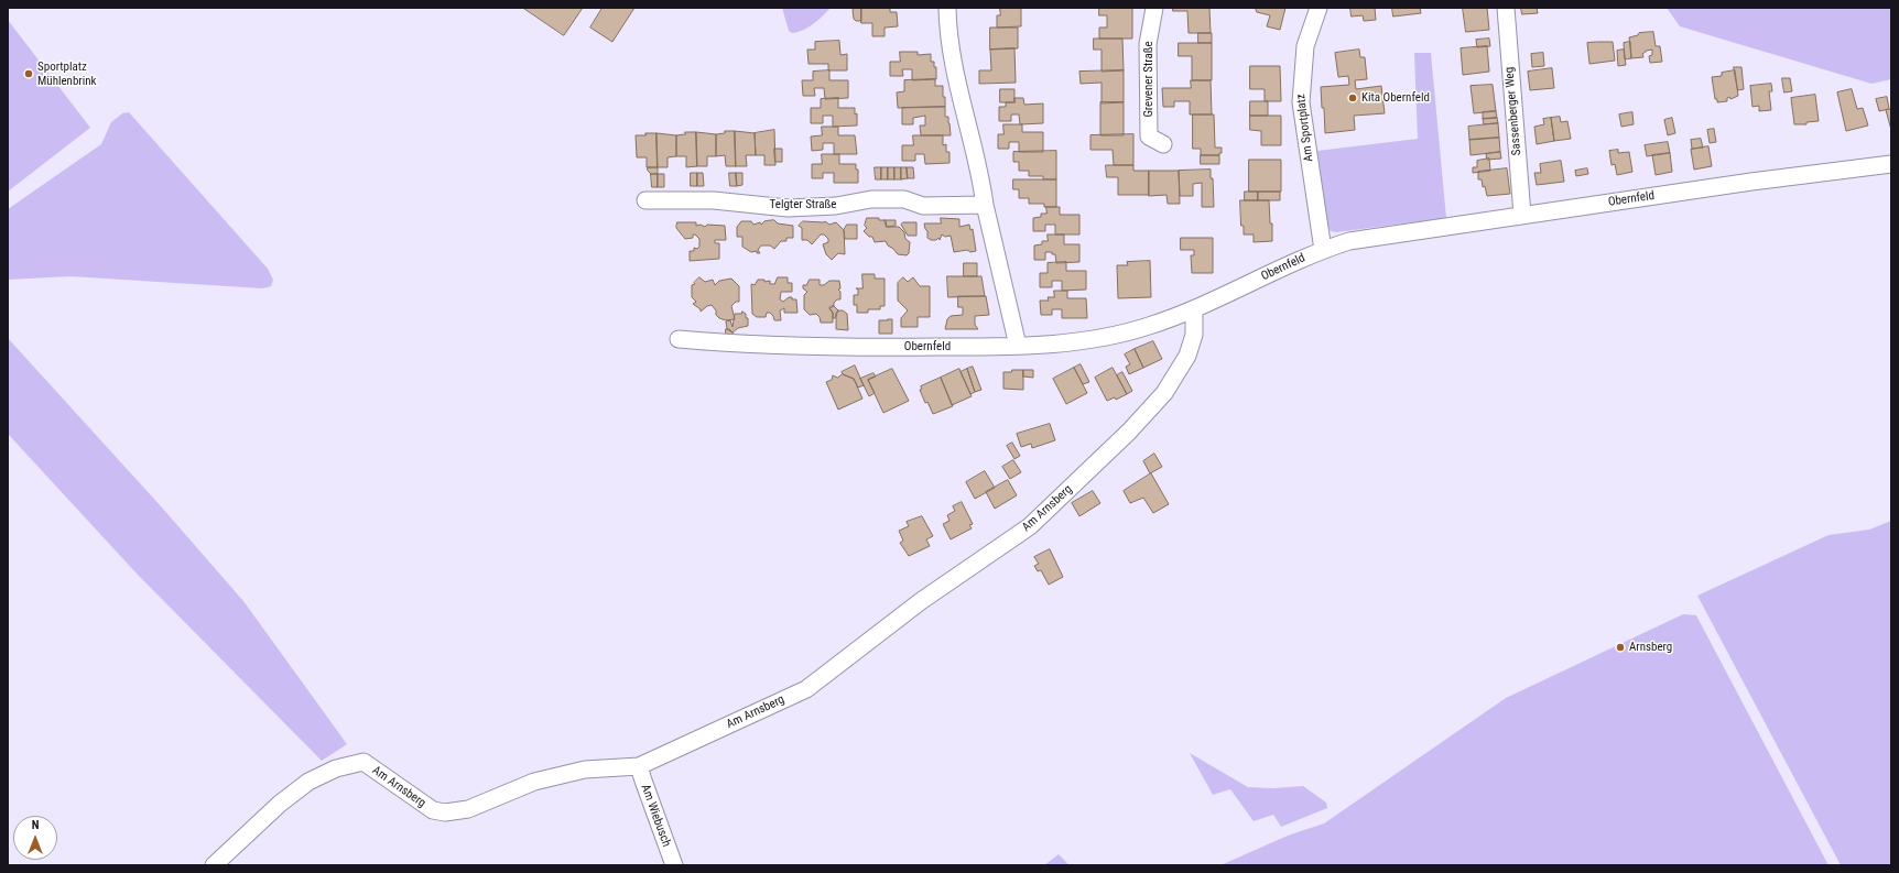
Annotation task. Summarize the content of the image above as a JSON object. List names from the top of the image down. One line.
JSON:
{"streets":{"street":["Grevener Straße","Sassenberger Weg","Am Sportplatz","Obernfeld","Telgter Straße","Am Arnsberg","Am Wiebusch"]},"crossings":[["Sassenberger Weg","Obernfeld"],["Am Sportplatz","Obernfeld"],["Obernfeld","Am Arnsberg"],["Am Arnsberg","Am Wiebusch"]],"places":["Sportplatz Mühlenbrink","Kita Obernfeld","Arnsberg"],"north":"top"}
